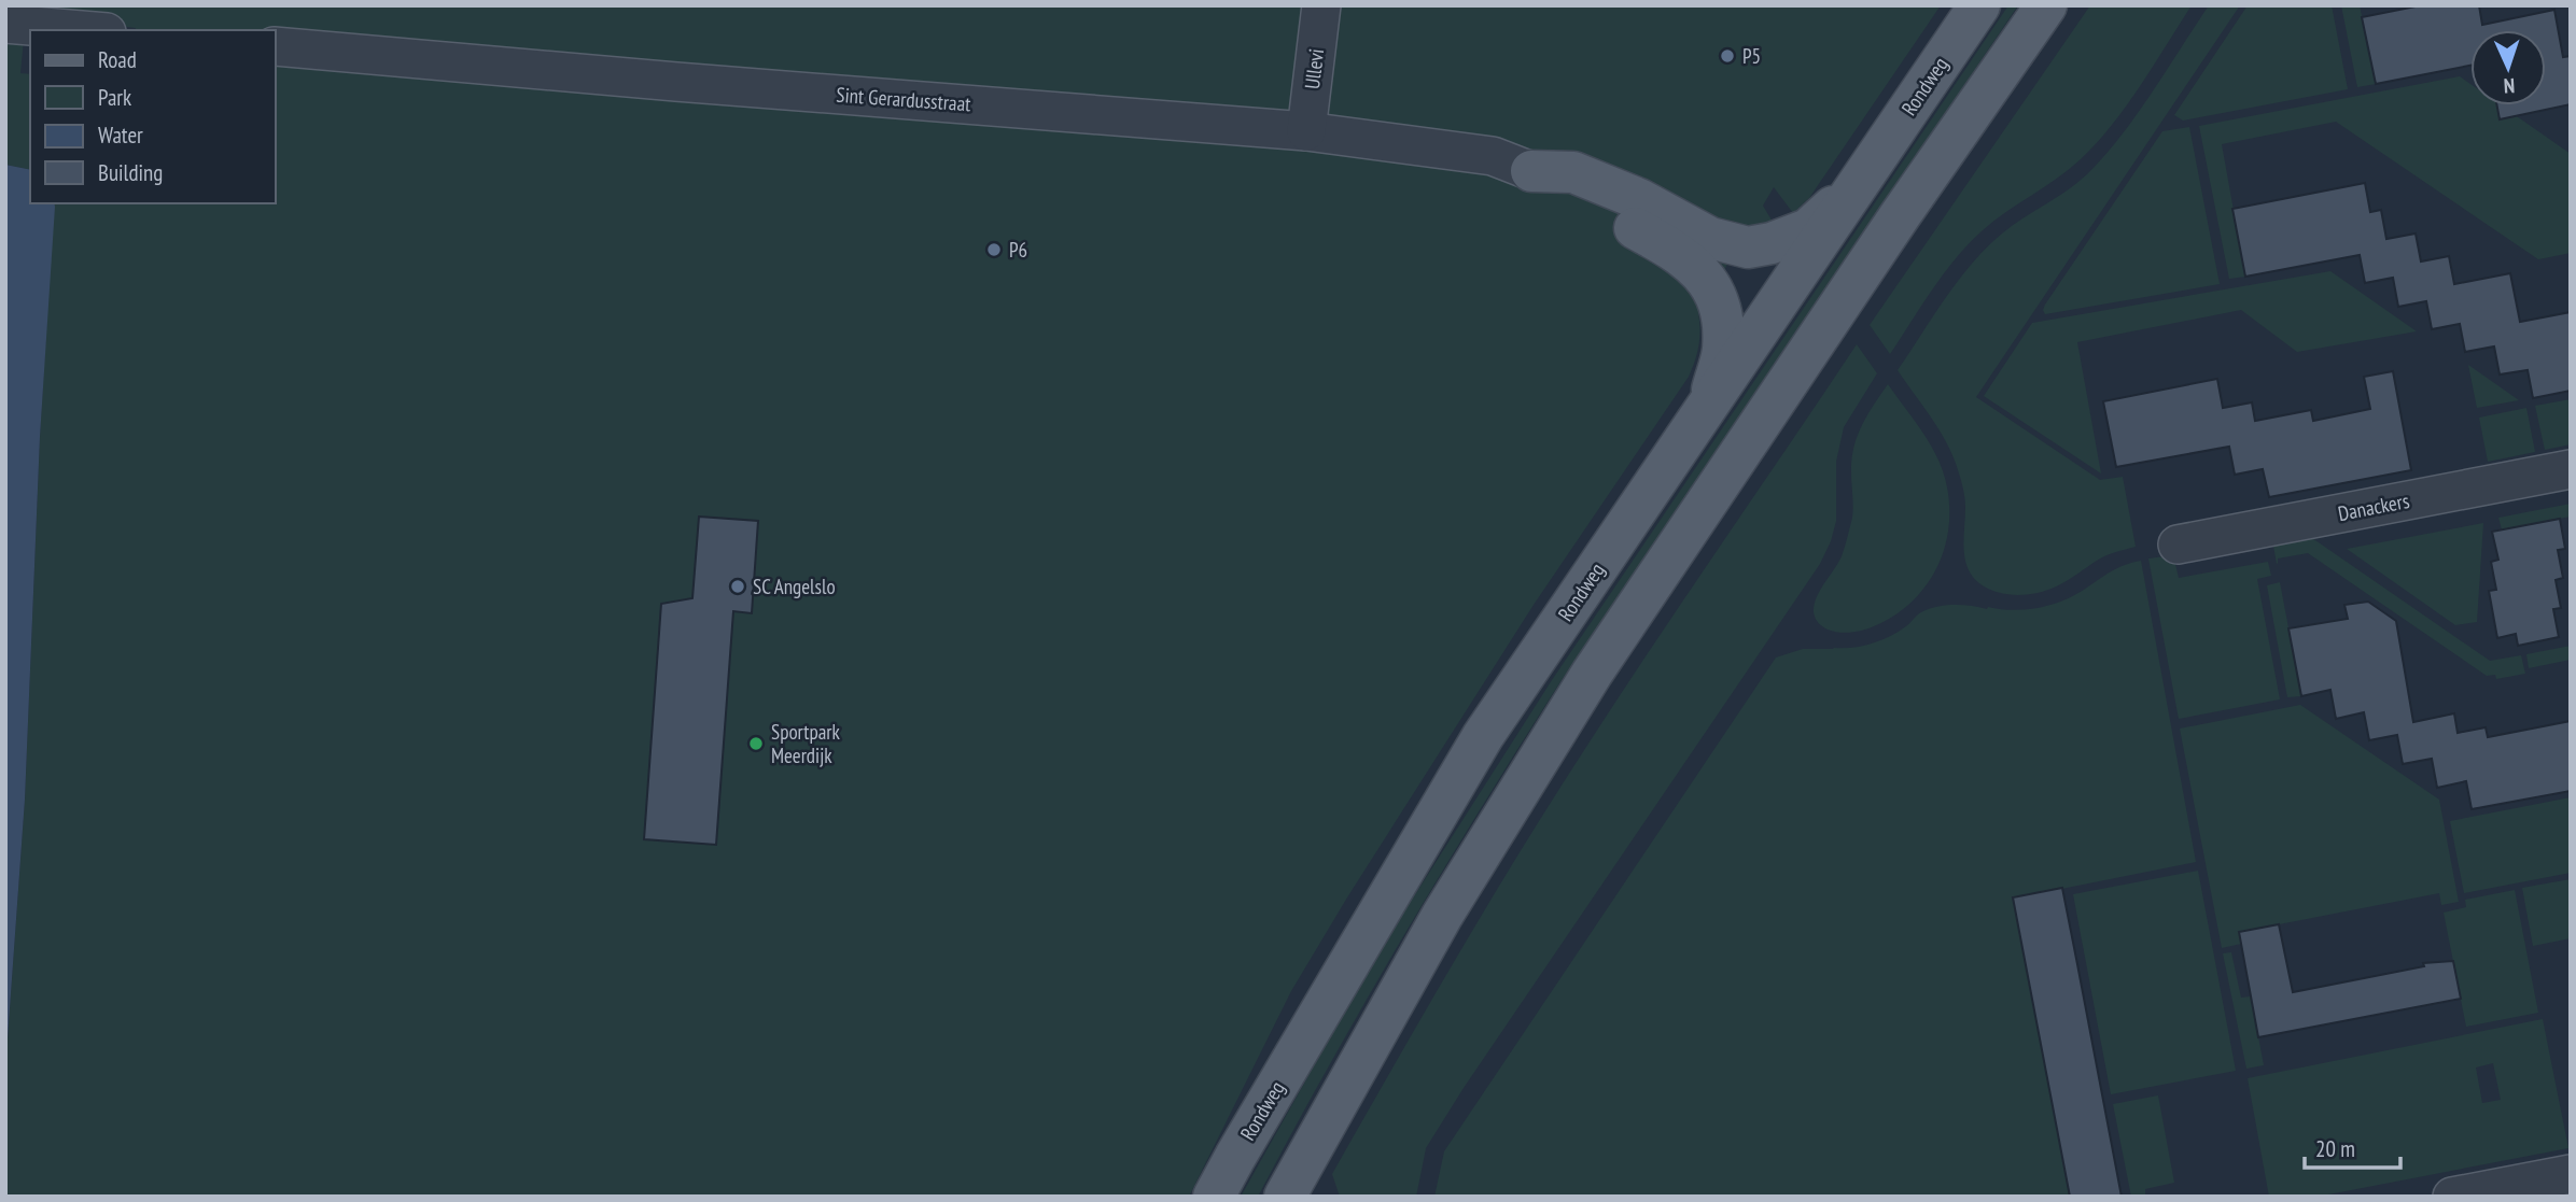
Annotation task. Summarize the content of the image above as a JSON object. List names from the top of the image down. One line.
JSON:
{"streets":{"main road":["Rondweg"],"street":["Ullevi","Sint Gerardusstraat","Danackers"]},"crossings":[["Ullevi","Sint Gerardusstraat"]],"places":["P5","P6","SC Angelslo","Sportpark Meerdijk"],"legend":["Road","Park","Water","Building"],"scale_bar":"20 m","north":"bottom"}
